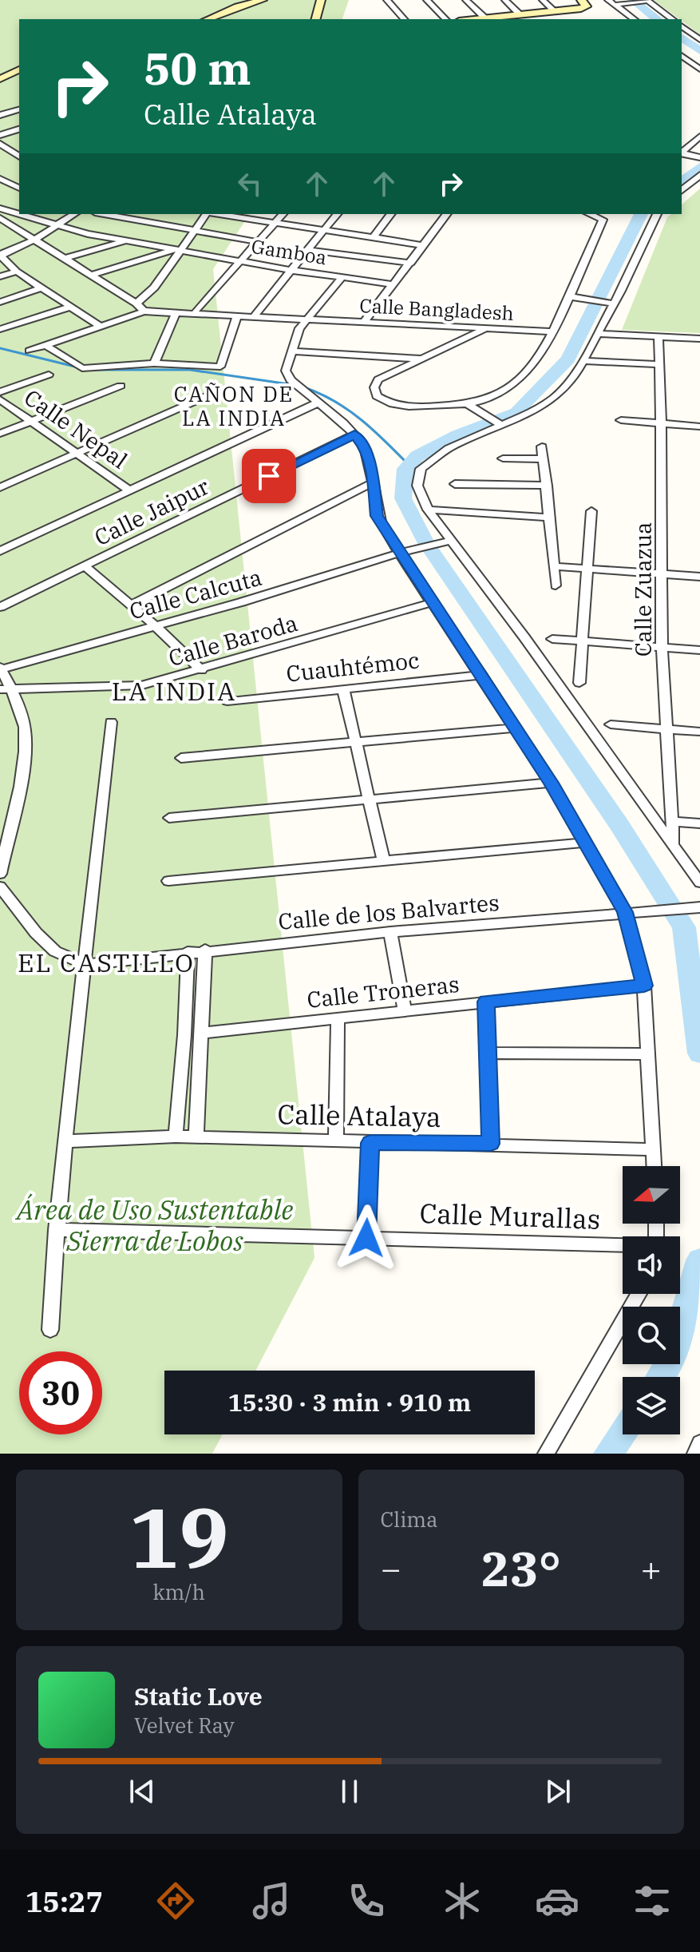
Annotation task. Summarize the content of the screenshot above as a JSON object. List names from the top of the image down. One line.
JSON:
{"streets":{"street":["Gamboa","Calle Bangladesh","Calle Nepal","Calle Jaipur","Calle Zuazua","Calle Calcuta","Calle Baroda","Cuauhtémoc","Calle de los Balvartes","Calle Troneras","Calle Atalaya","Calle Murallas"]},"districts":["CAÑON DE LA INDIA","LA INDIA","EL CASTILLO"],"parks":["Área de Uso Sustentable Sierra de Lobos"],"north":"left","page":{"turn":["50 m","Calle Atalaya"],"limit":"30","trip":"15:30 · 3 min · 910 m","tile":[["19","km/h"],"Clima"],"heat":["−","23°","+"],"song":["Static Love","Velvet Ray"],"tabs":"15:27"}}
